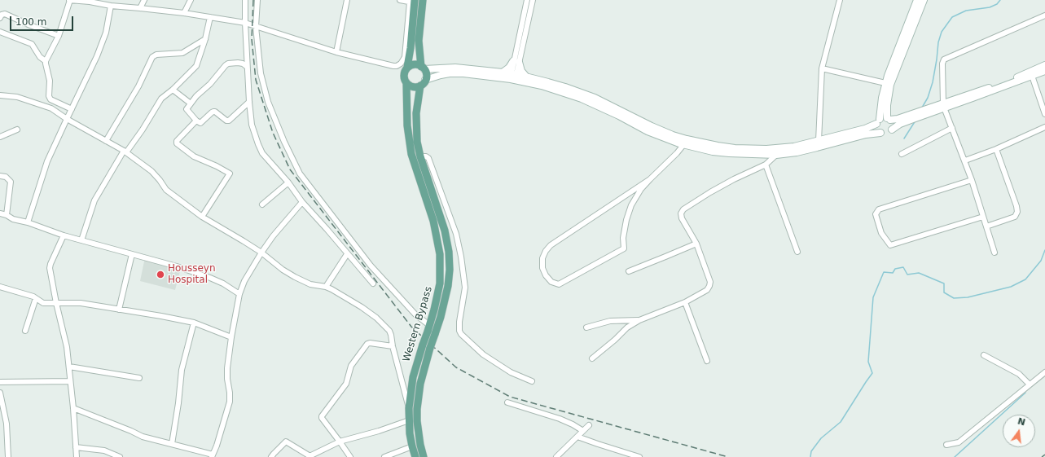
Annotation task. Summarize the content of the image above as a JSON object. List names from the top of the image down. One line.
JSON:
{"streets":{"main road":["Western Bypass"]},"places":["Housseyn Hospital"],"scale_bar":"100 m","north":"top"}
